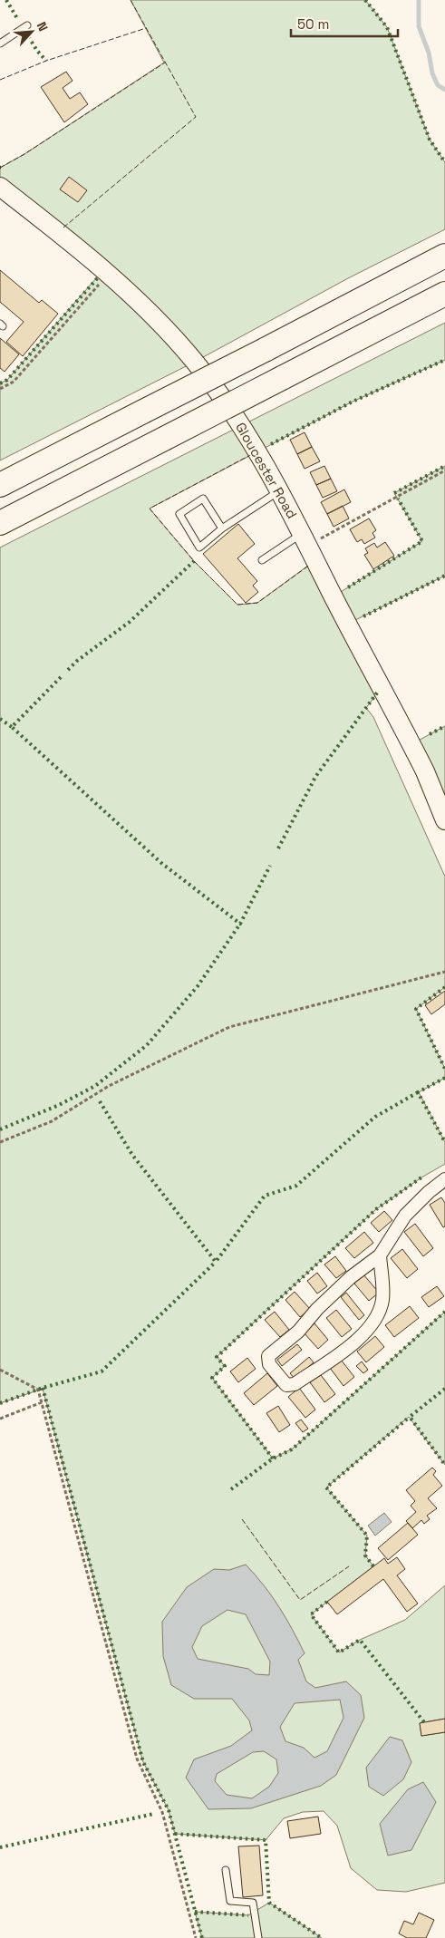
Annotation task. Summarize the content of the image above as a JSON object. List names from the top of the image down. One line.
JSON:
{"streets":{"main road":["Gloucester Road"]},"scale_bar":"50 m","north":"top right"}
